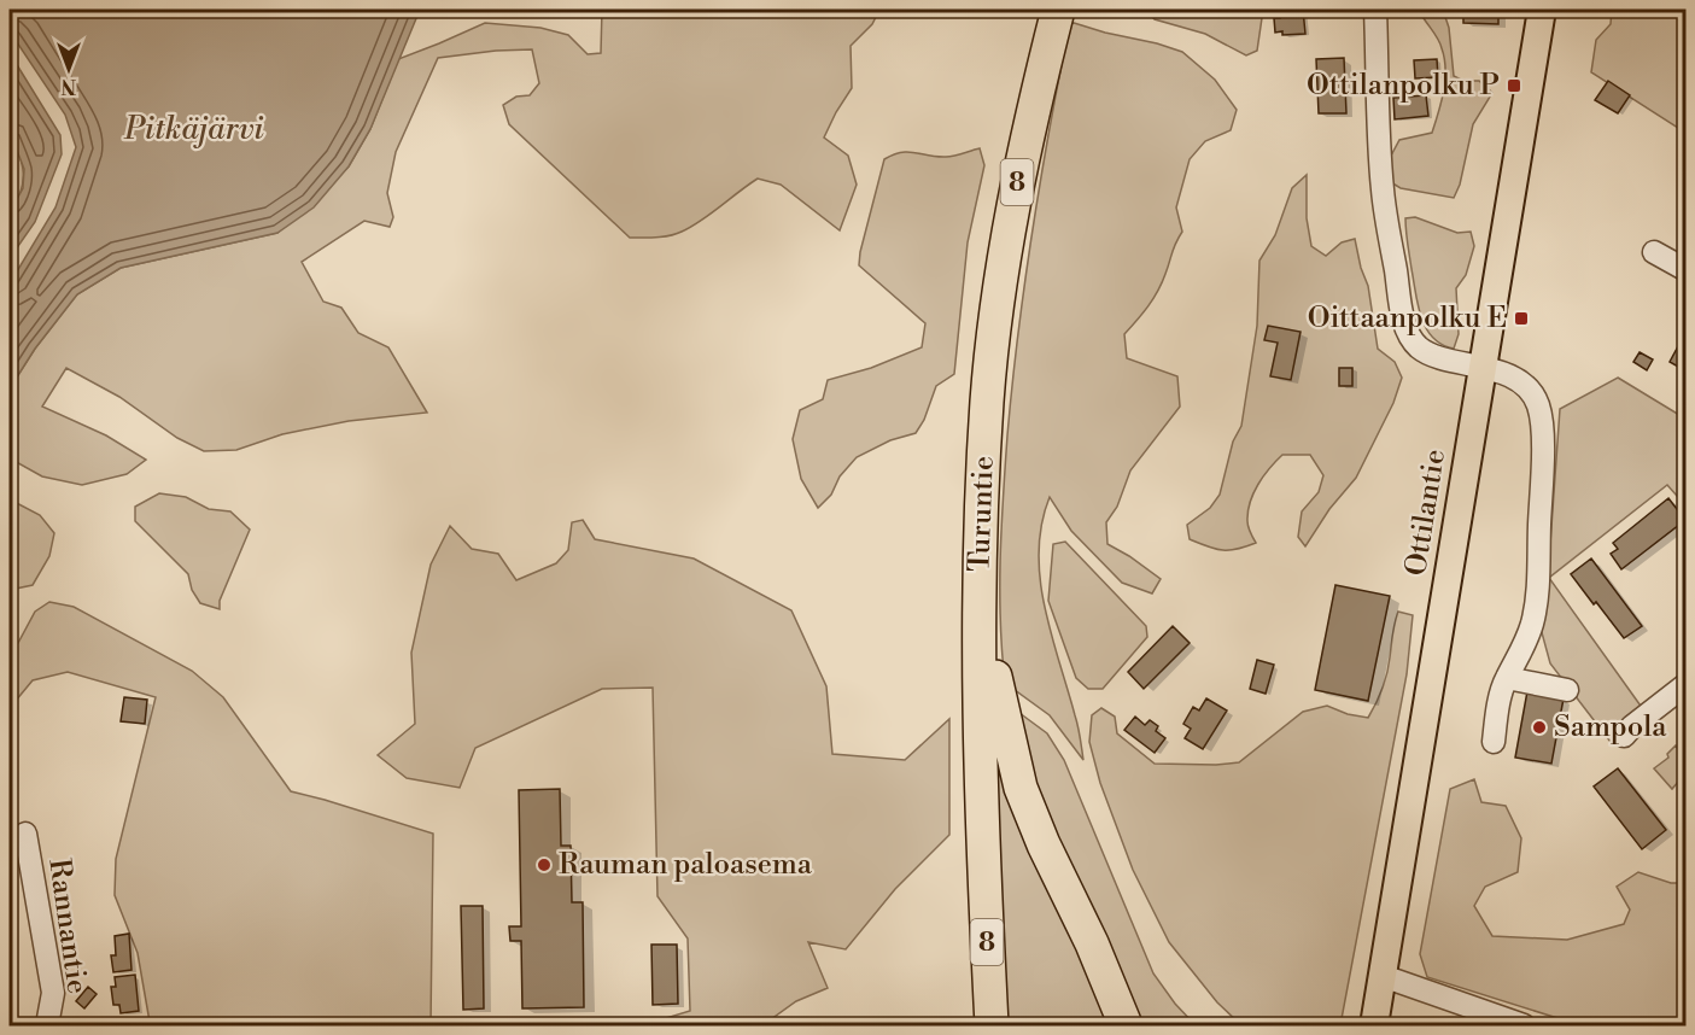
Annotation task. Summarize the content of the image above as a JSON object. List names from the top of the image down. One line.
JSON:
{"streets":{"highway":["8","Turuntie"],"main road":["Ottilantie"],"street":["Rannantie"]},"water":["Pitkäjärvi"],"places":{"transit":["Ottilanpolku P","Oittaanpolku E"],"other":["Sampola","Rauman paloasema"]},"north":"bottom"}
